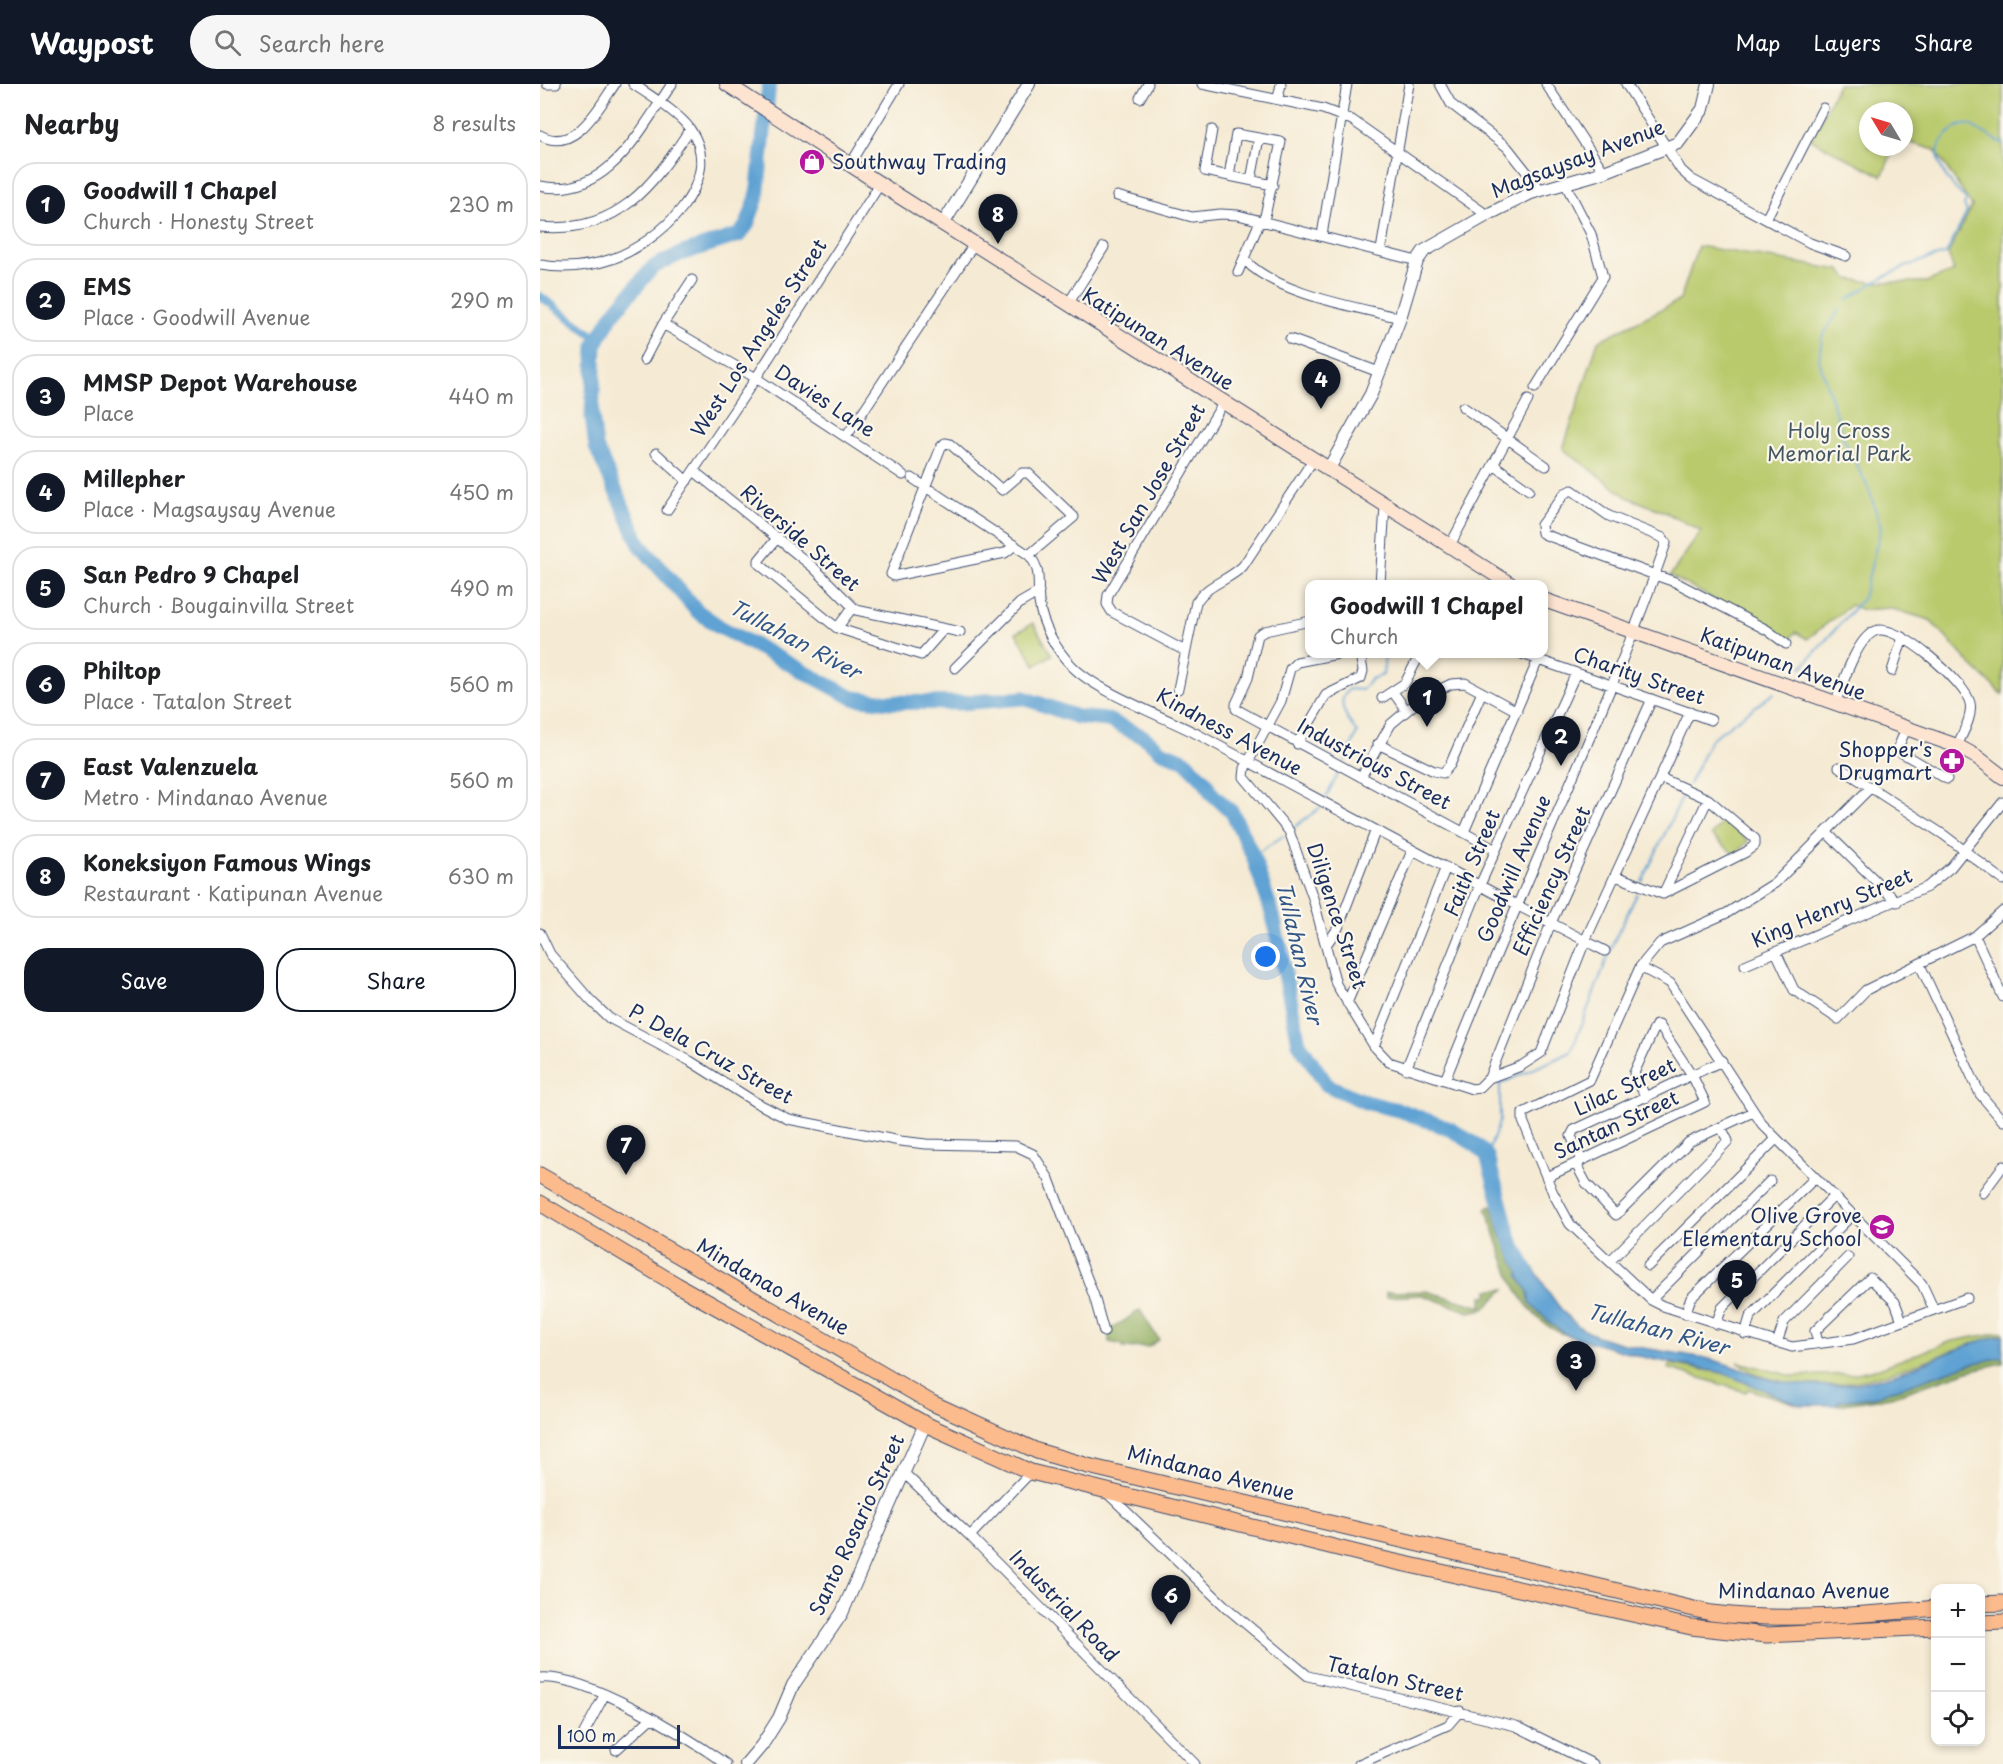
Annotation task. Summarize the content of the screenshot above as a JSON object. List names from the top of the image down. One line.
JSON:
{"streets":{"main road":["Katipunan Avenue","Mindanao Avenue"],"street":["Magsaysay Avenue","West Los Angeles Street","Davies Lane","West San Jose Street","Riverside Street","Charity Street","Kindness Avenue","Industrious Street","Faith Street","Goodwill Avenue","Efficiency Street","King Henry Street","Diligence Street","P. Dela Cruz Street","Lilac Street","Santan Street","Santo Rosario Street","Industrial Road","Tatalon Street"]},"crossings":[["West Los Angeles Street","Katipunan Avenue"],["West Los Angeles Street","Davies Lane"],["West Los Angeles Street","Riverside Street"],["Katipunan Avenue","West San Jose Street"],["Katipunan Avenue","Goodwill Avenue"],["Charity Street","Faith Street"],["Charity Street","Goodwill Avenue"],["Charity Street","Efficiency Street"],["Charity Street","Diligence Street"],["Kindness Avenue","Faith Street"],["Kindness Avenue","Goodwill Avenue"],["Kindness Avenue","Efficiency Street"],["Kindness Avenue","Diligence Street"],["Industrious Street","Faith Street"],["Faith Street","Diligence Street"],["Goodwill Avenue","Diligence Street"],["Efficiency Street","Diligence Street"],["Lilac Street","Santan Street"],["Mindanao Avenue","Santo Rosario Street"],["Mindanao Avenue","Tatalon Street"],["Santo Rosario Street","Industrial Road"]],"water":["Tullahan River"],"parks":["Holy Cross Memorial Park"],"places":{"shop":["Southway Trading"],"pharmacy":["Shopper's Drugmart"],"school or university":["Olive Grove Elementary School"]},"scale_bar":"100 m","north":"top left","page":{"header":"Waypost","search":"Search here","nav":["Map","Layers","Share"],"heading":["Nearby","8 results"],"list":[{"mark":"1","name":"Goodwill 1 Chapel","note":"Church · Honesty Street","value":"230 m"},{"mark":"2","name":"EMS","note":"Place · Goodwill Avenue","value":"290 m"},{"mark":"3","name":"MMSP Depot Warehouse","note":"Place","value":"440 m"},{"mark":"4","name":"Millepher","note":"Place · Magsaysay Avenue","value":"450 m"},{"mark":"5","name":"San Pedro 9 Chapel","note":"Church · Bougainvilla Street","value":"490 m"},{"mark":"6","name":"Philtop","note":"Place · Tatalon Street","value":"560 m"},{"mark":"7","name":"East Valenzuela","note":"Metro · Mindanao Avenue","value":"560 m"},{"mark":"8","name":"Koneksiyon Famous Wings","note":"Restaurant · Katipunan Avenue","value":"630 m"}],"pins":["8","4","1","2","7","5","3","6"],"popup":["Goodwill 1 Chapel","Church"],"buttons":["Save","Share"],"map_buttons":["+","−"],"scale":"100 m"}}
